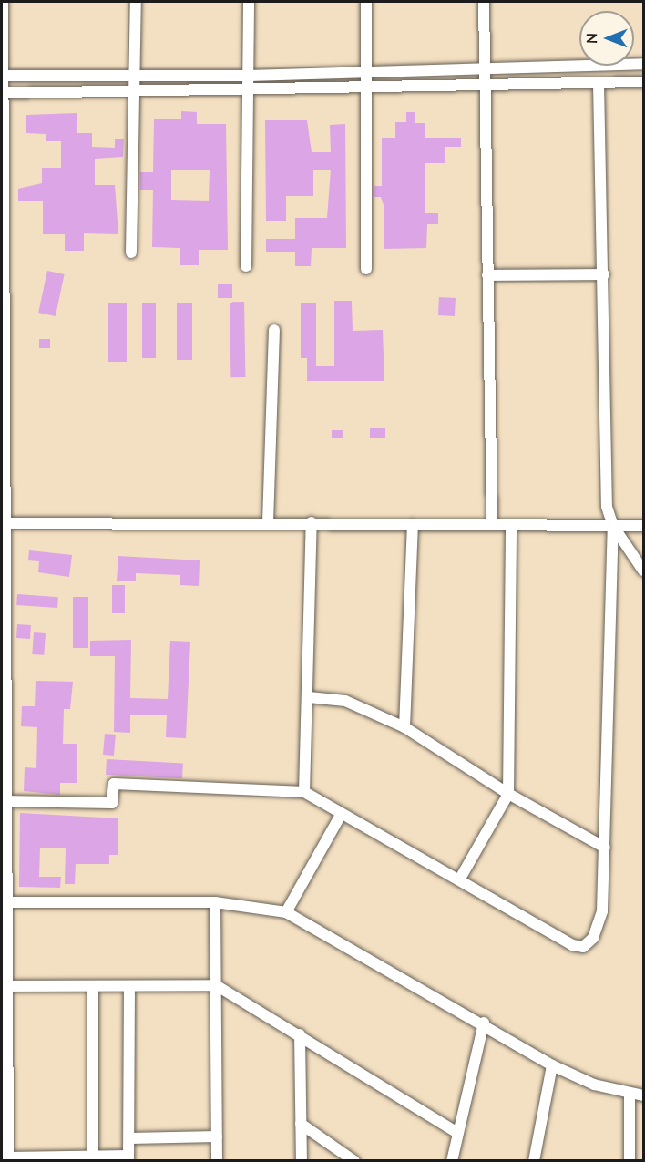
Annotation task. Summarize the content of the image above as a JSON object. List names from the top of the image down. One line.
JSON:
{"north":"left"}
